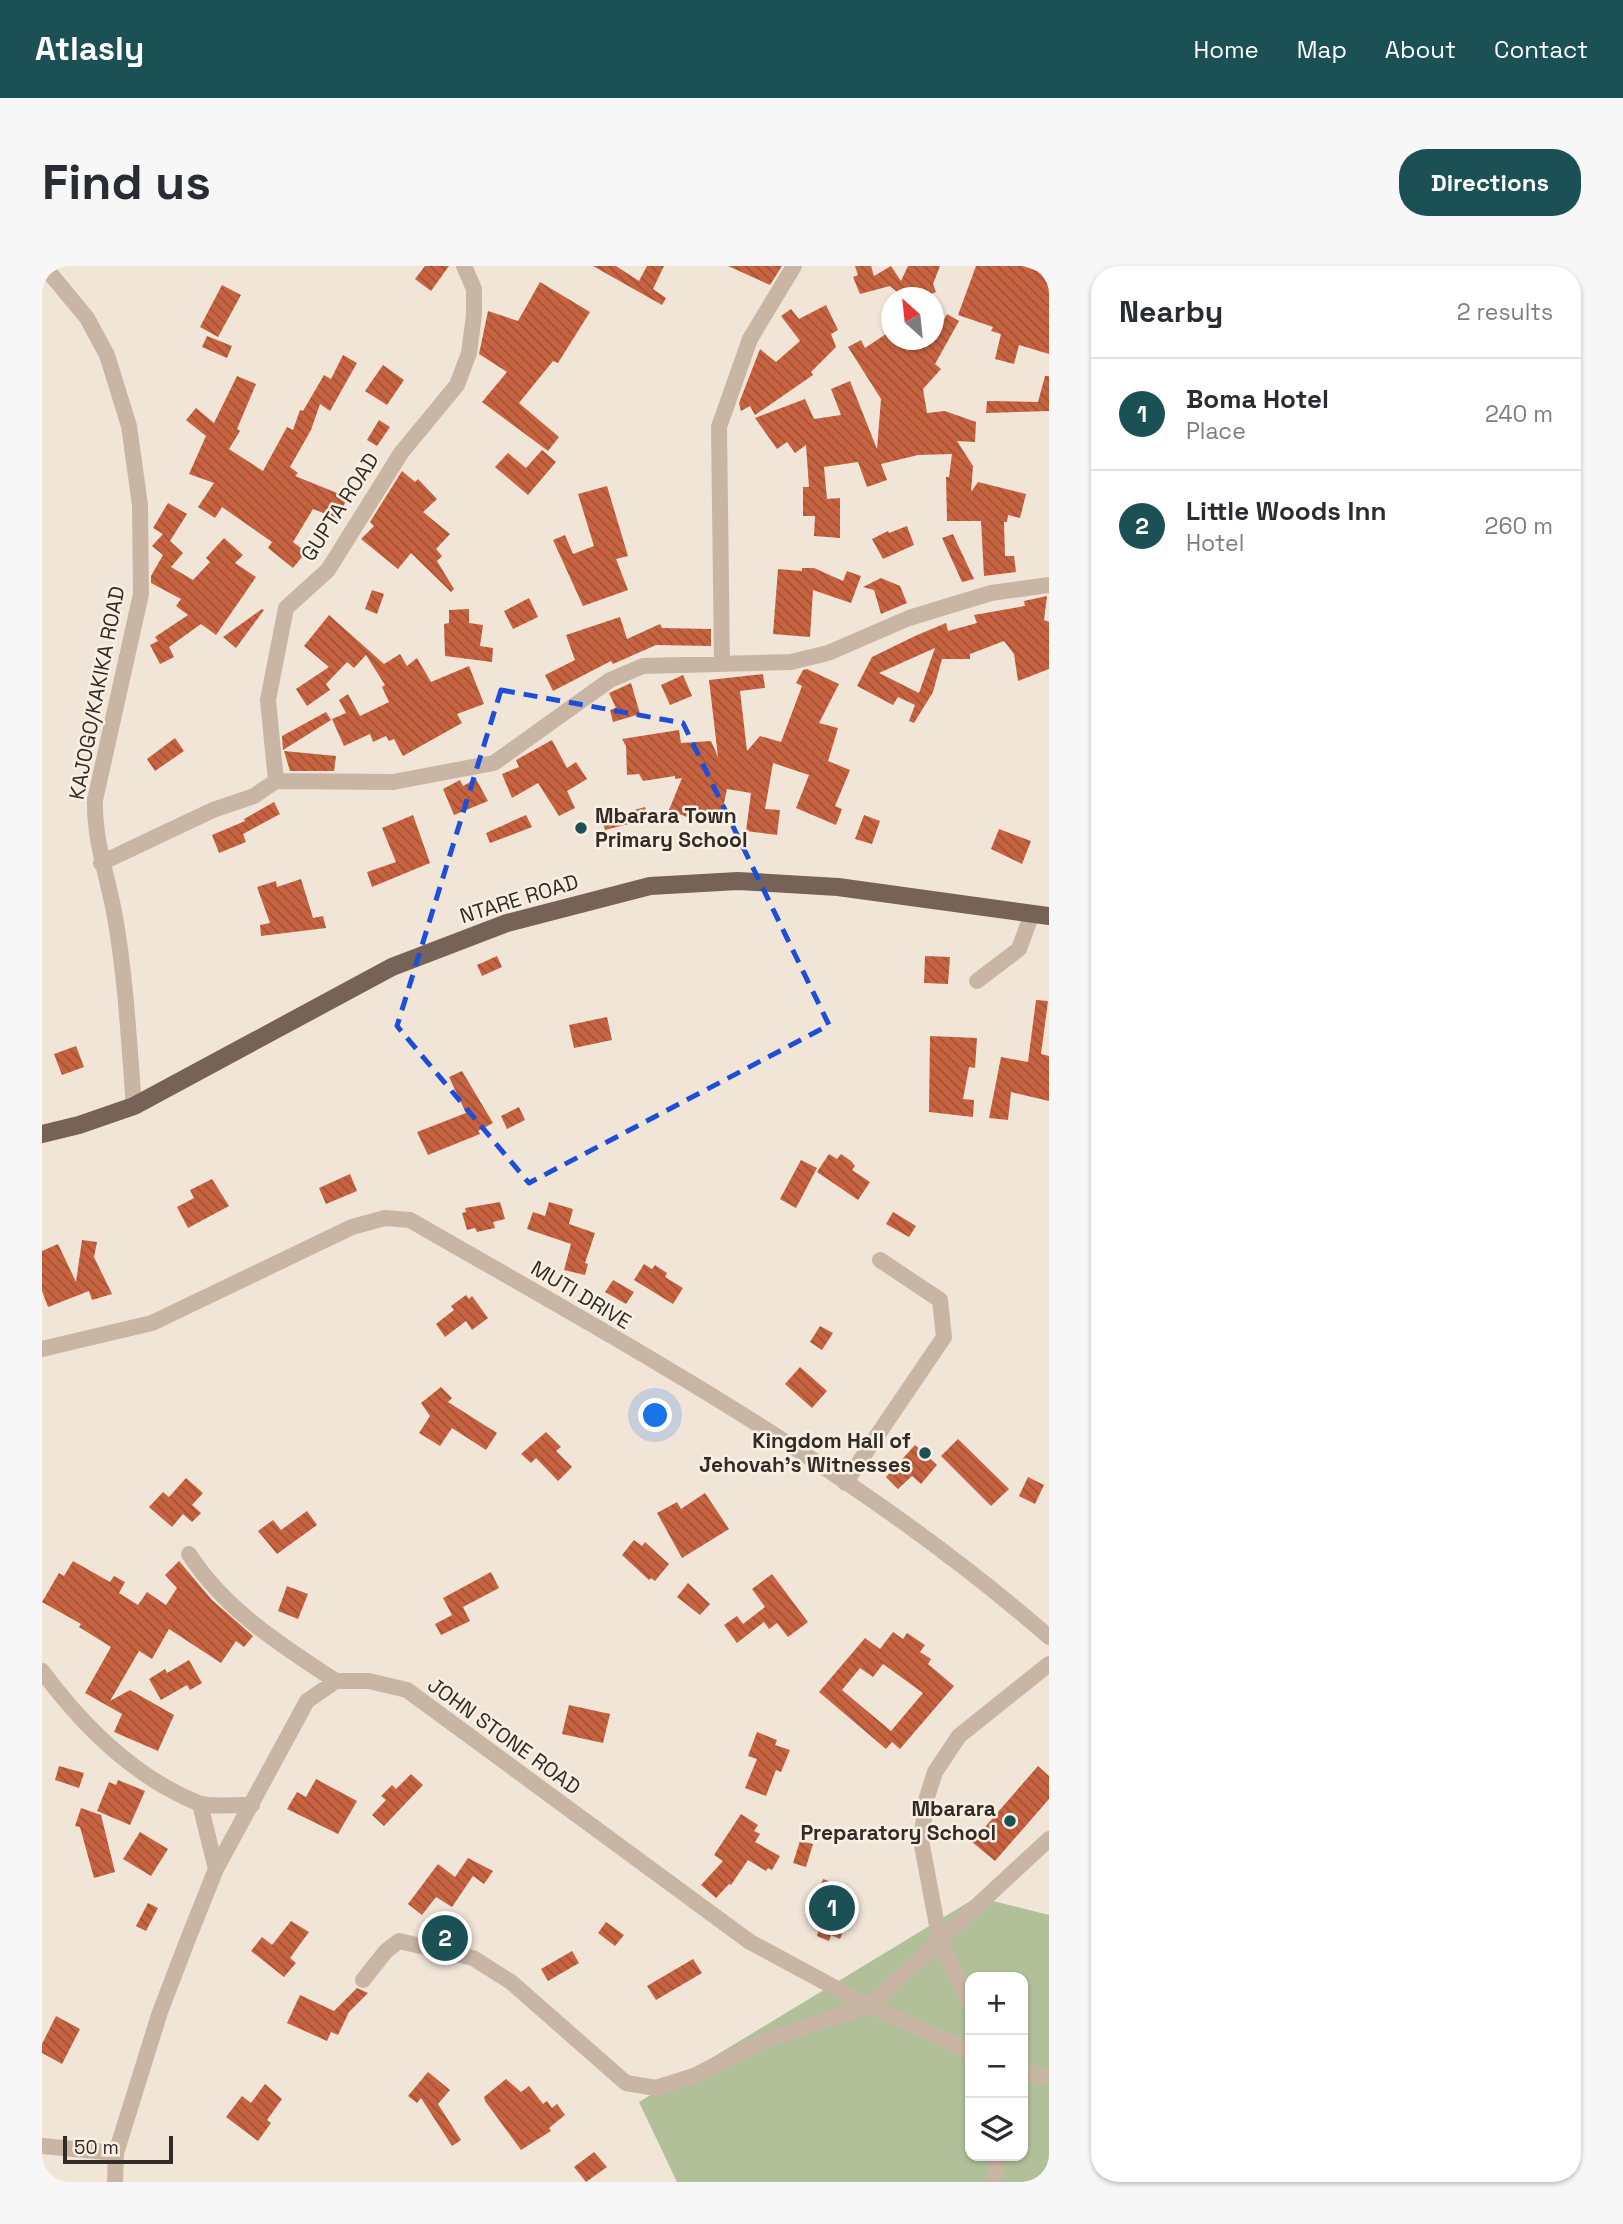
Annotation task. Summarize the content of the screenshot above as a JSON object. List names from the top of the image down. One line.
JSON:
{"streets":{"main road":["NTARE ROAD"],"street":["GUPTA ROAD","KAJOGO/KAKIKA ROAD","MUTI DRIVE","JOHN STONE ROAD"]},"crossings":[["KAJOGO/KAKIKA ROAD","NTARE ROAD"]],"places":["Mbarara Town Primary School","Kingdom Hall of Jehovah's Witnesses","Mbarara Preparatory School"],"scale_bar":"50 m","north":"top left","page":{"header":"Atlasly","nav":["Home","Map","About","Contact"],"buttons":"Directions","title":"Find us","heading":["Nearby","2 results"],"list":[{"mark":"1","name":"Boma Hotel","note":"Place","value":"240 m"},{"mark":"2","name":"Little Woods Inn","note":"Hotel","value":"260 m"}],"pins":["1","2"],"map_buttons":["+","−"],"scale":"50 m"}}
